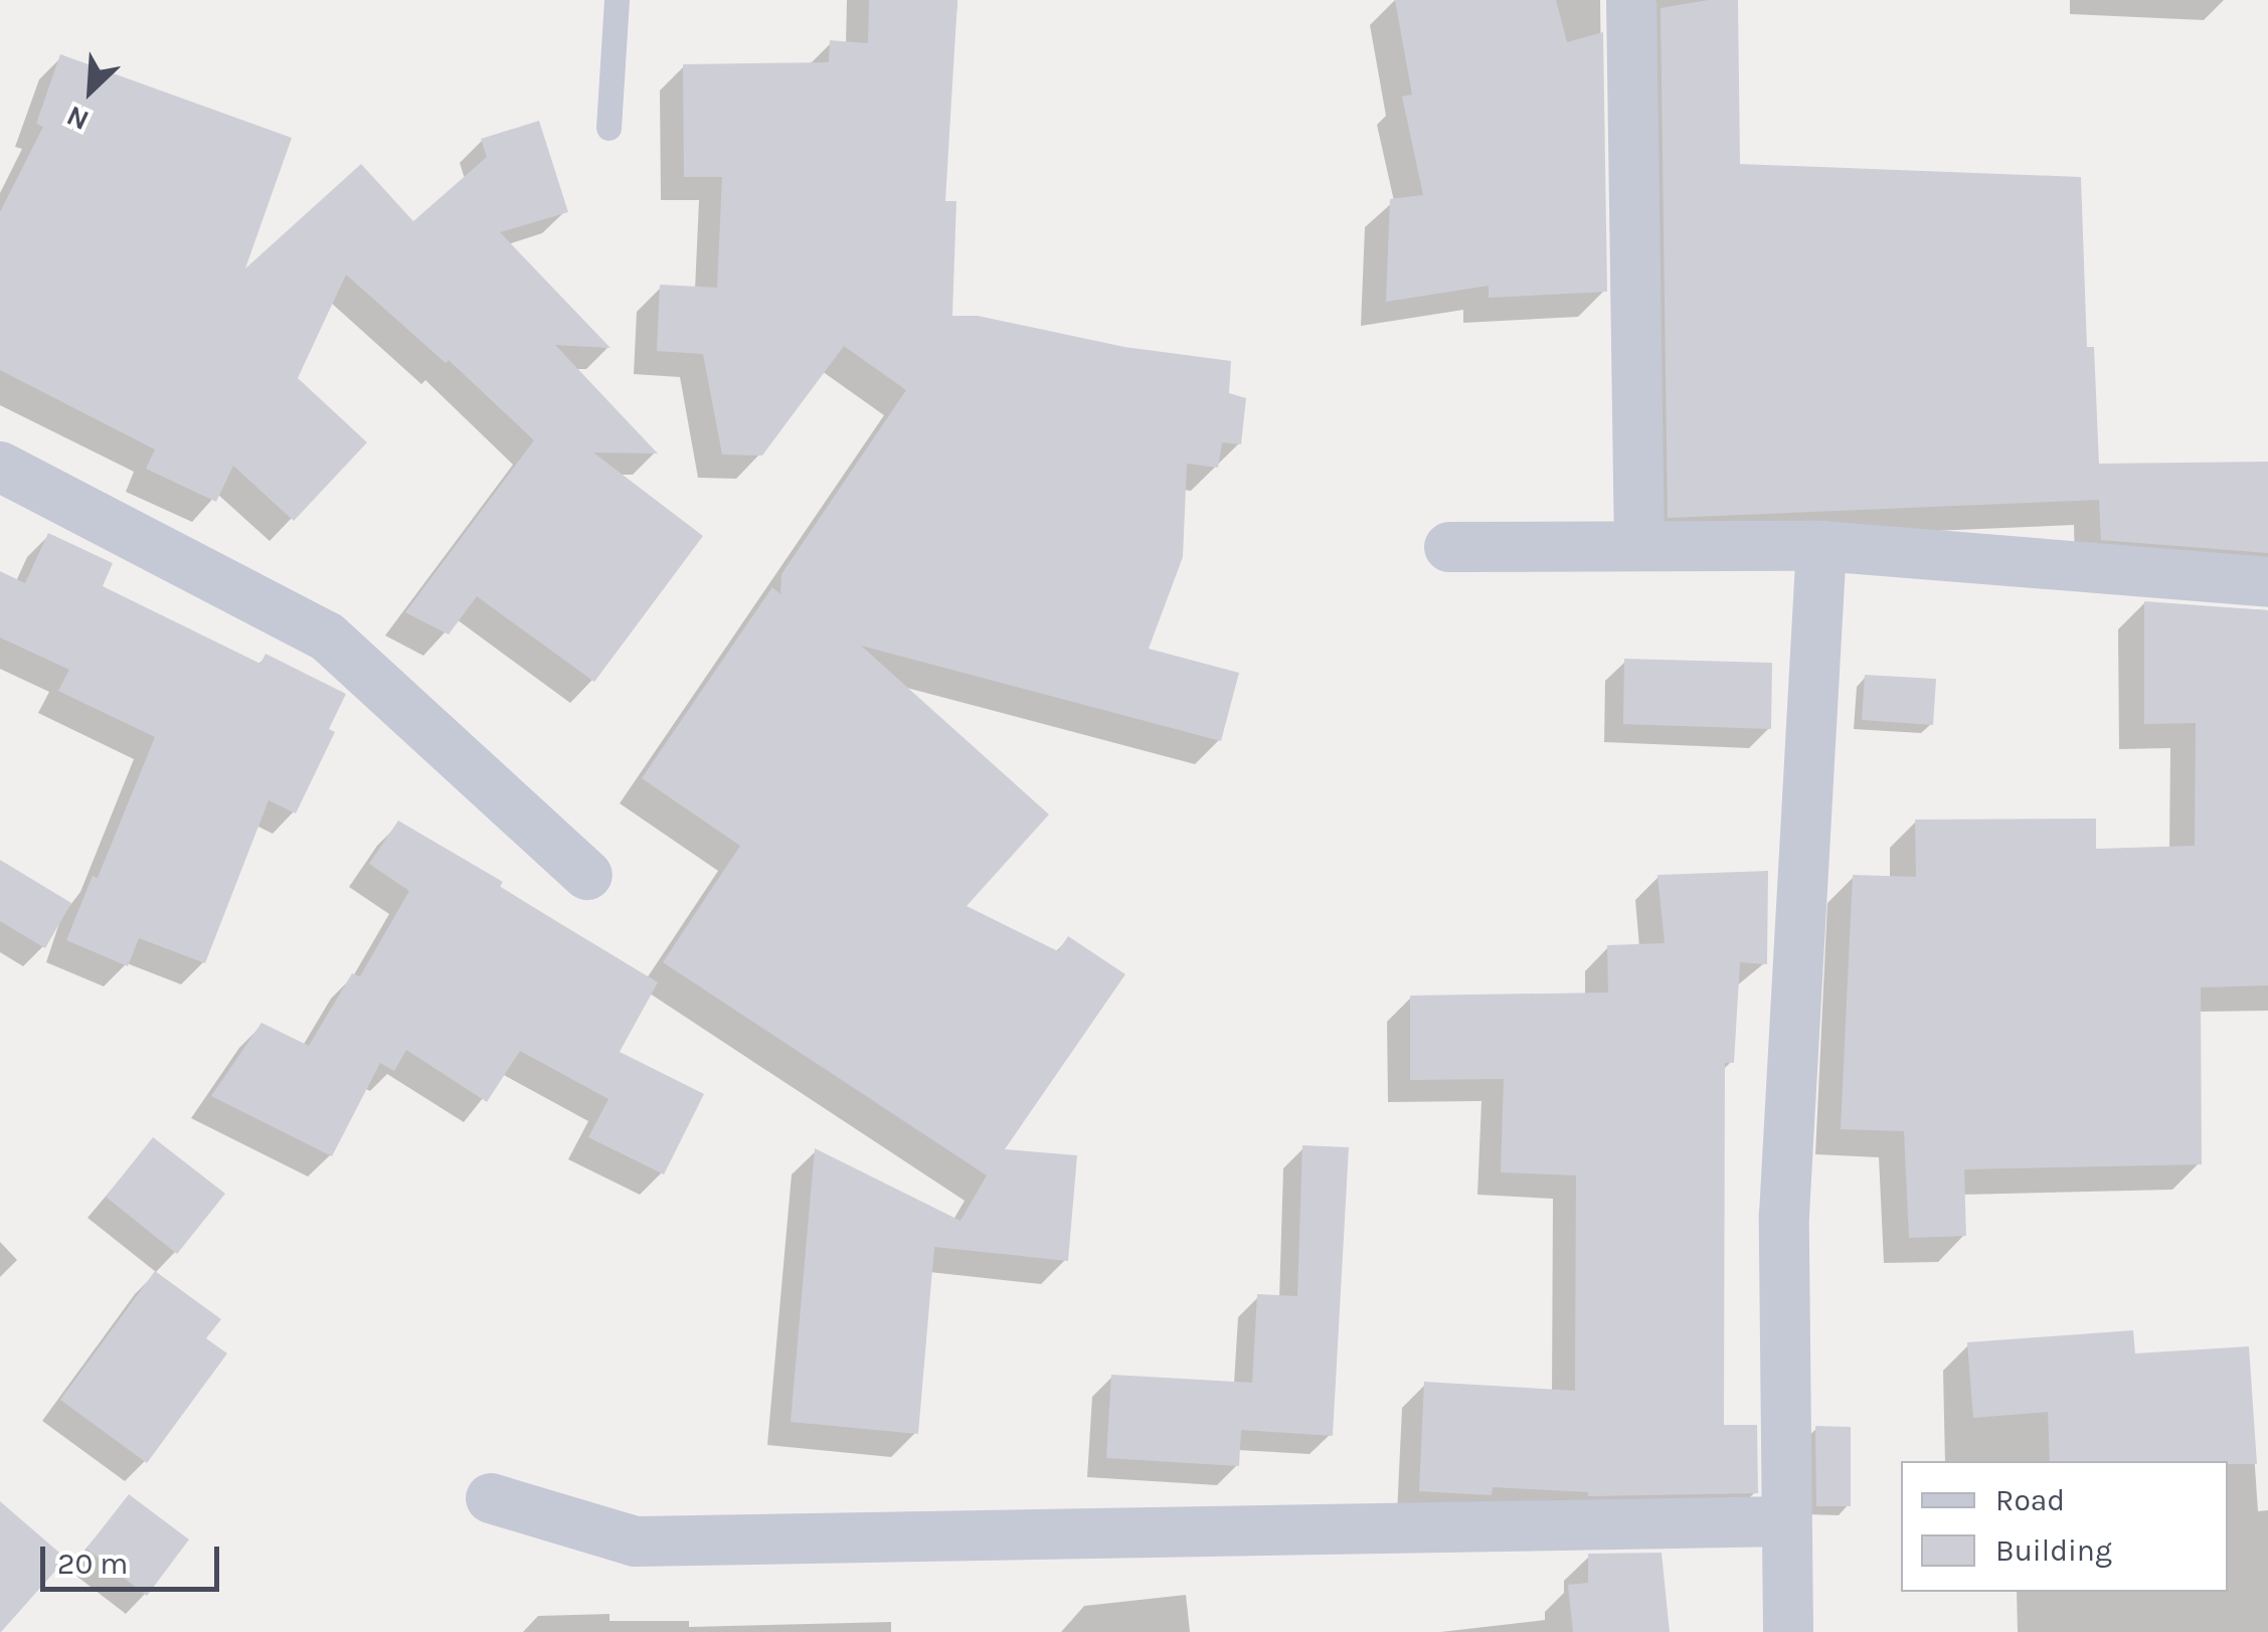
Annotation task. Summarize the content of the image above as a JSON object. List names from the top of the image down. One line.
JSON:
{"legend":["Road","Building"],"scale_bar":"20 m","north":"bottom left"}
